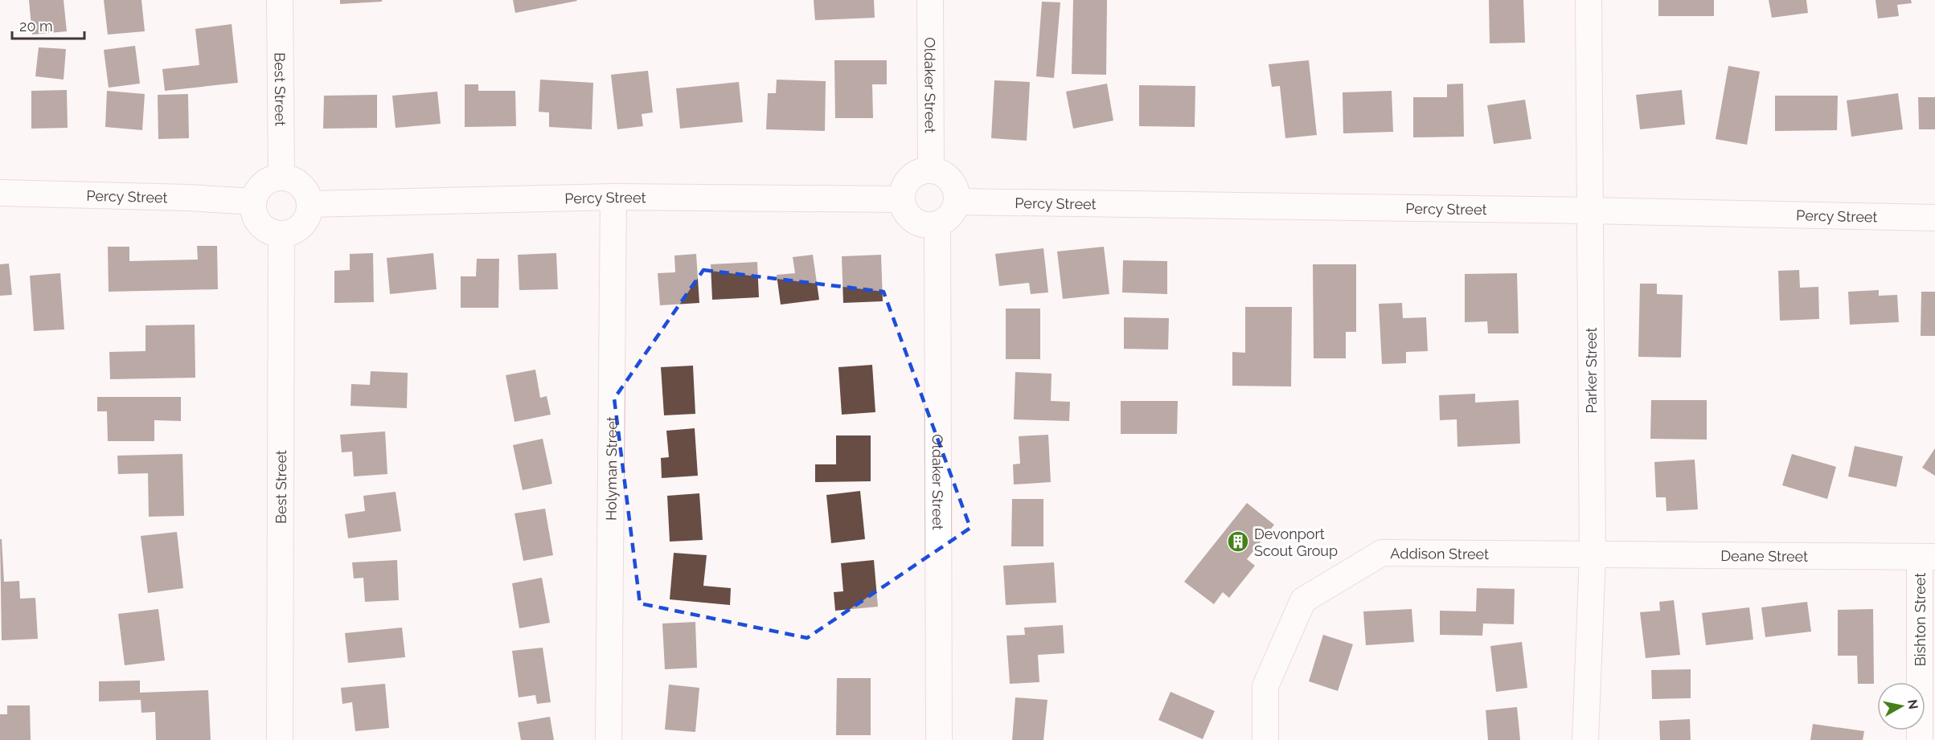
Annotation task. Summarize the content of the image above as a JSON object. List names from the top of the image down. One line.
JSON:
{"streets":{"street":["Oldaker Street","Best Street","Percy Street","Parker Street","Holyman Street","Addison Street","Deane Street","Bishton Street"]},"crossings":[["Oldaker Street","Percy Street"],["Best Street","Percy Street"],["Percy Street","Parker Street"],["Percy Street","Holyman Street"],["Parker Street","Addison Street"],["Parker Street","Deane Street"],["Addison Street","Deane Street"],["Deane Street","Bishton Street"]],"places":{"building":["Devonport Scout Group"]},"scale_bar":"20 m","north":"right"}
